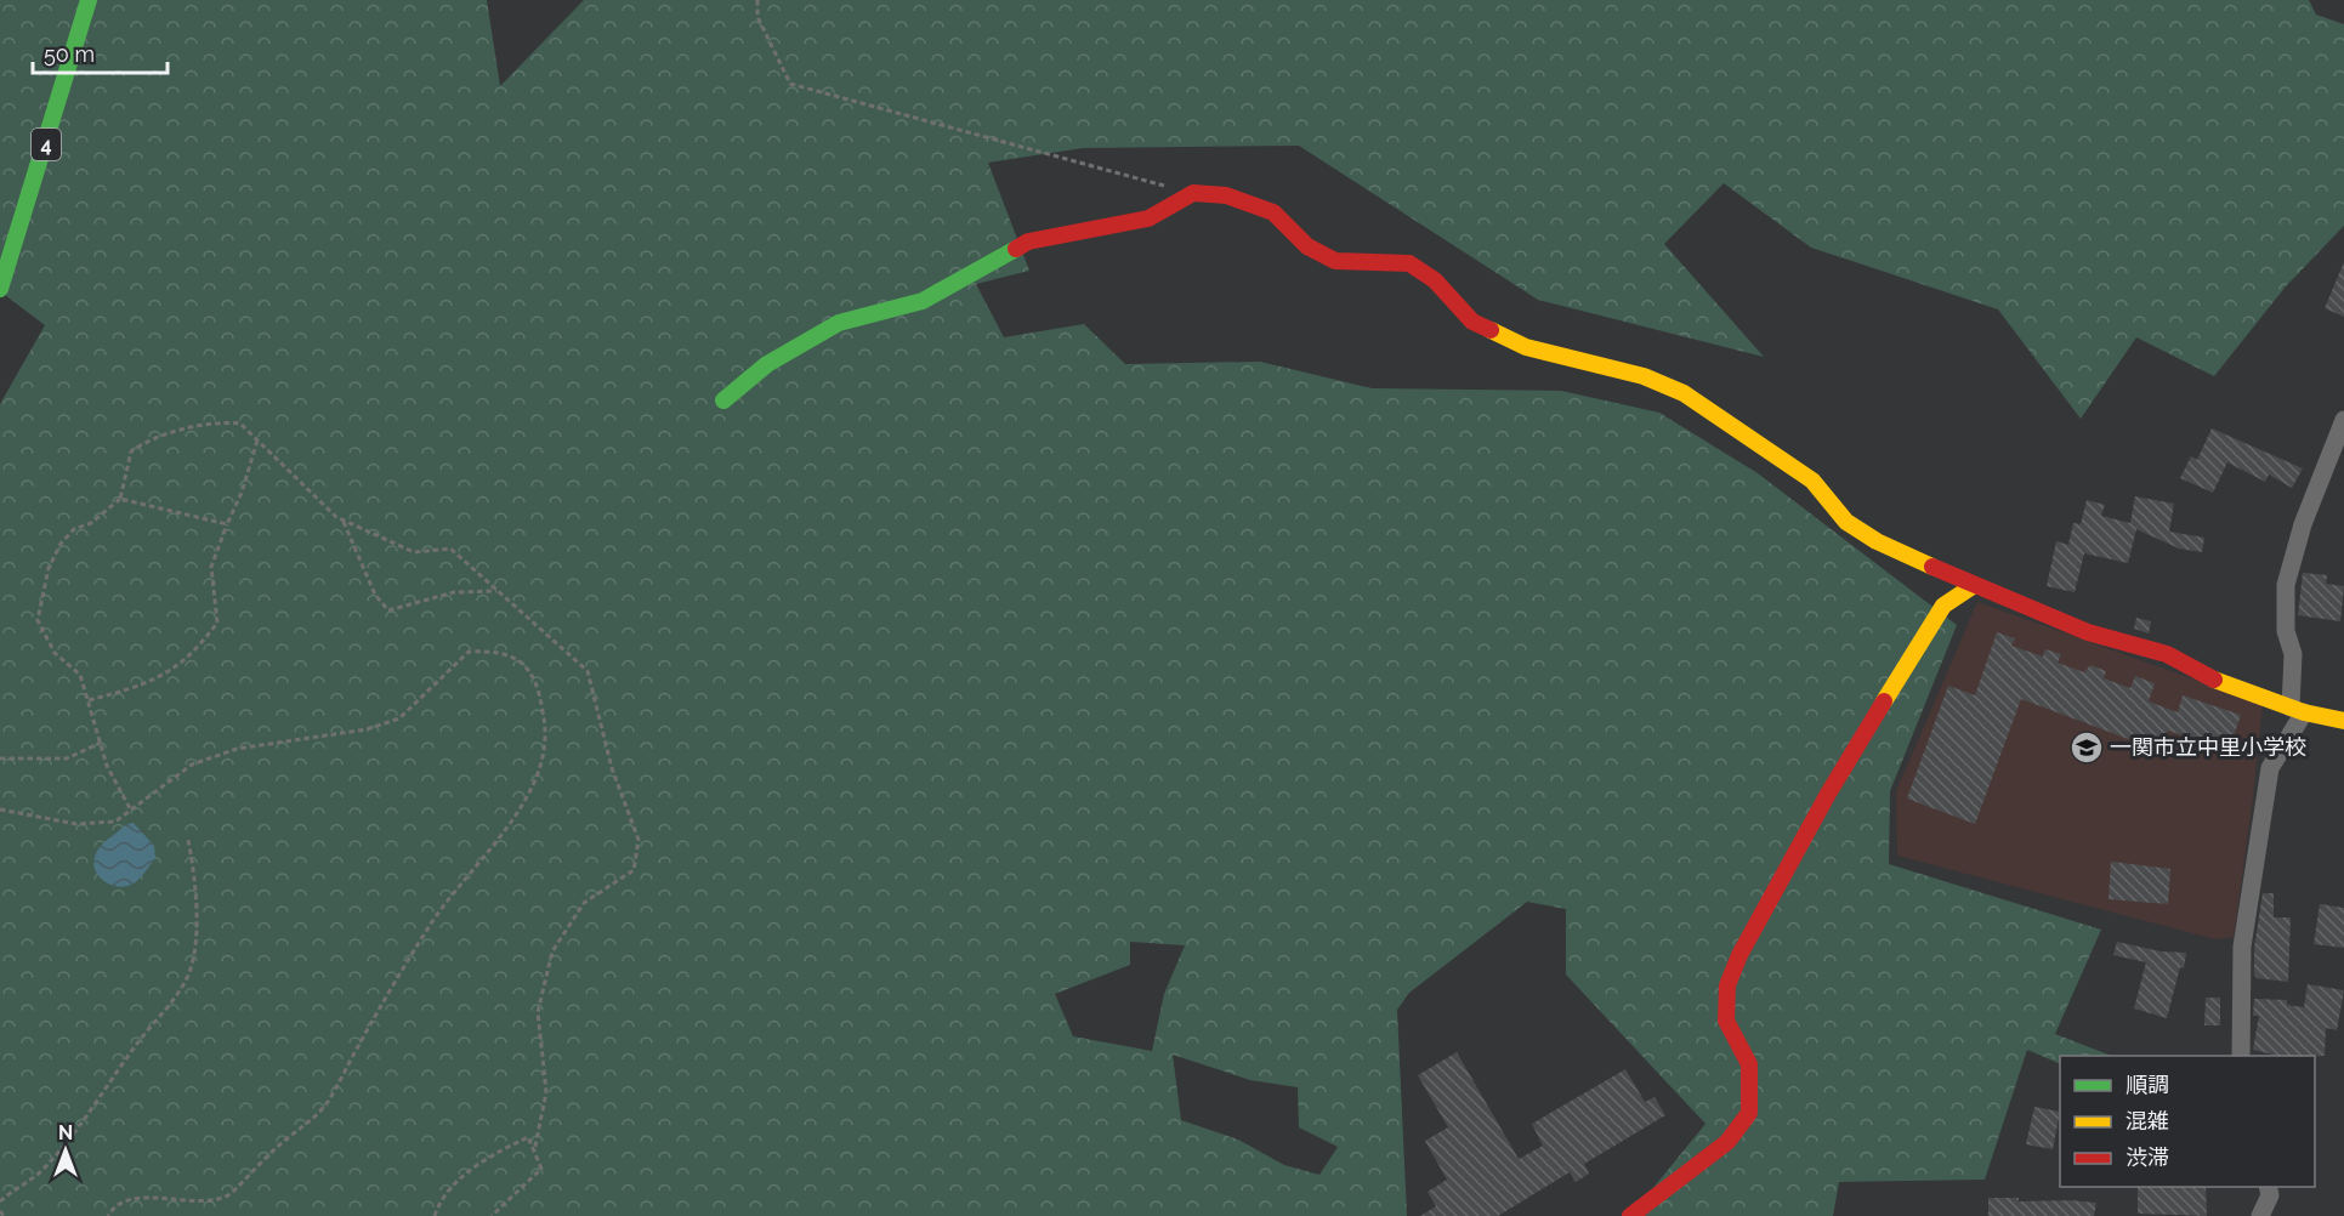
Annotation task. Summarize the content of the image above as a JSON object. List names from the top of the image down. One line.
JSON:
{"streets":{"main road":["4"]},"places":{"school or university":["一関市立中里小学校"]},"legend":["順調","混雑","渋滞"],"scale_bar":"50 m","north":"top"}
